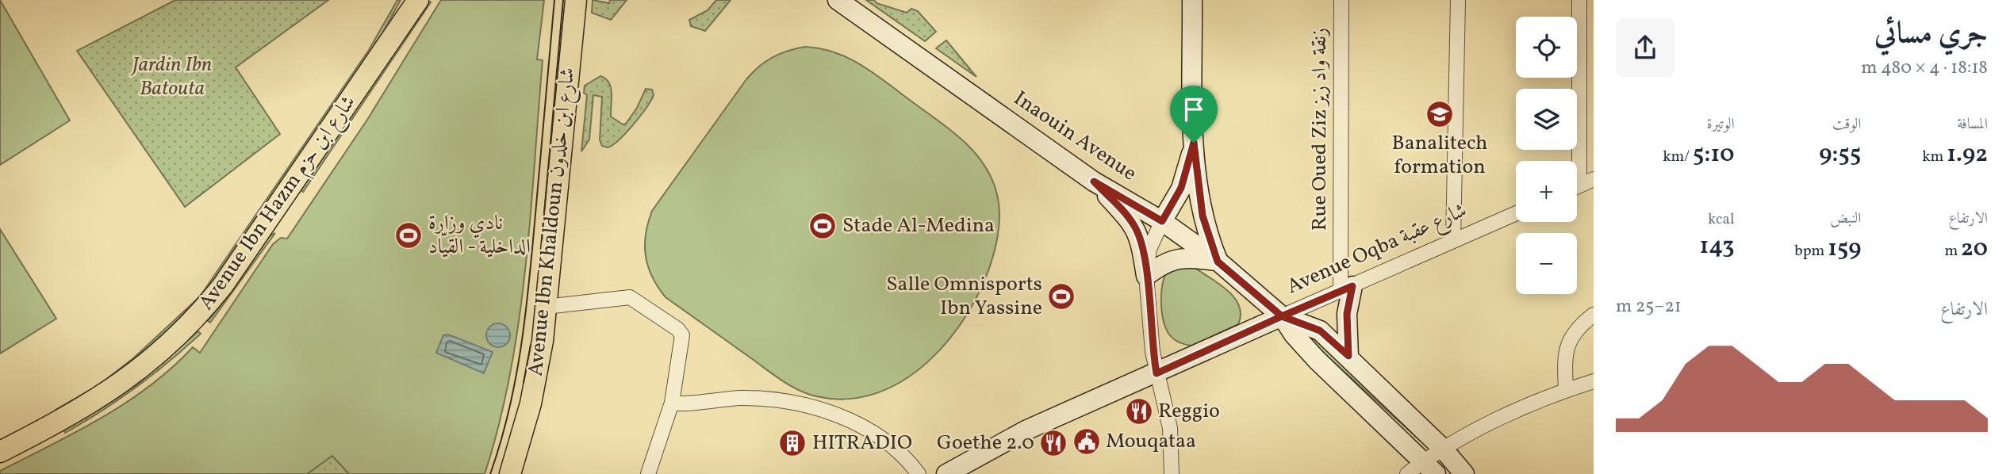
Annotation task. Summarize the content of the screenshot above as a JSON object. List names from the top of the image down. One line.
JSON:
{"streets":{"main road":["Inaouin Avenue","Avenue Ibn Hazm شارع ابن حزم","Avenue Ibn Khaldoun شارع ابن خلدون","Avenue Oqba شارع عقبة"],"street":["Rue Oued Ziz زنقة واد زيز"]},"crossings":[["Rue Oued Ziz زنقة واد زيز","Avenue Oqba شارع عقبة"],["Inaouin Avenue","Avenue Oqba شارع عقبة"]],"parks":["Jardin Ibn Batouta"],"places":{"school or university":["Banalitech formation"],"sports":["Stade Al-Medina","نادي وزارة الداخلية - القيّاد","Salle Omnisports Ibn Yassine"],"restaurant":["Reggio","Goethe 2.0"],"public building":["Mouqataa"],"building":["HITRADIO"]},"page":{"heading":["جري مسائي","18:18 · 4 × 480 m"],"map_buttons":["+","−"],"stats":[["المسافة","1.92 km"],["الوقت","9:55"],["الوتيرة","5:10 /km"],["الارتفاع","20 m"],["النبض","159 bpm"],["kcal","143"]],"chart":["الارتفاع","21–25 m"]}}
